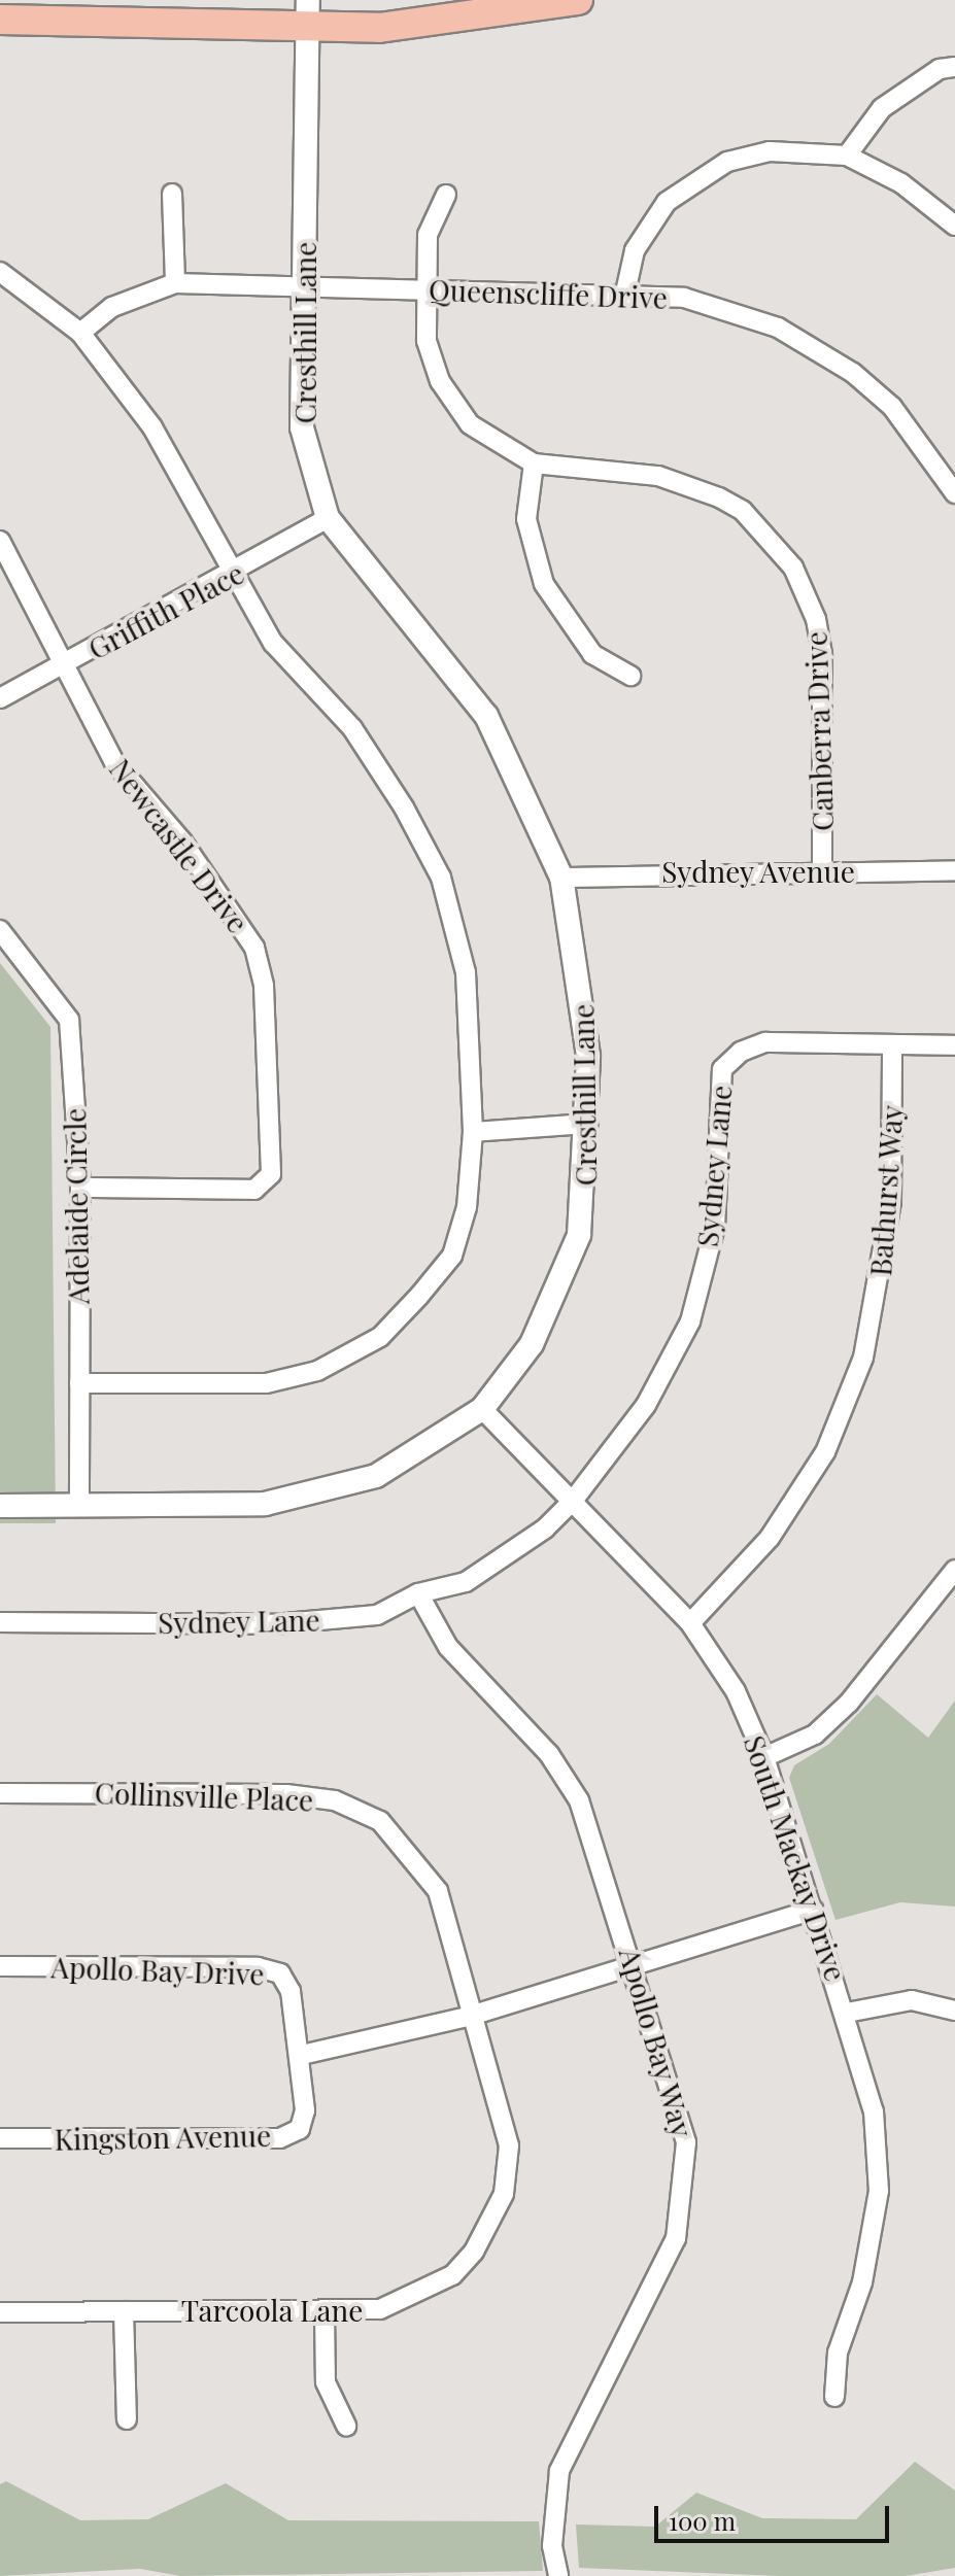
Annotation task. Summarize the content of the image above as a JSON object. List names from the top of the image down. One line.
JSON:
{"streets":{"street":["Queenscliffe Drive","Cresthill Lane","Griffith Place","Canberra Drive","Newcastle Drive","Sydney Avenue","Sydney Lane","Bathurst Way","Adelaide Circle","Collinsville Place","South Mackay Drive","Apollo Bay Drive","Apollo Bay Way","Kingston Avenue","Tarcoola Lane"]},"crossings":[["Queenscliffe Drive","Cresthill Lane"],["Queenscliffe Drive","Canberra Drive"],["Cresthill Lane","Griffith Place"],["Cresthill Lane","Sydney Avenue"],["Cresthill Lane","Adelaide Circle"],["Cresthill Lane","South Mackay Drive"],["Griffith Place","Newcastle Drive"],["Canberra Drive","Sydney Avenue"],["Newcastle Drive","Adelaide Circle"],["Sydney Lane","Bathurst Way"],["Sydney Lane","South Mackay Drive"],["Sydney Lane","Apollo Bay Way"],["Bathurst Way","South Mackay Drive"],["Collinsville Place","Tarcoola Lane"],["Apollo Bay Drive","Kingston Avenue"]],"scale_bar":"100 m"}
